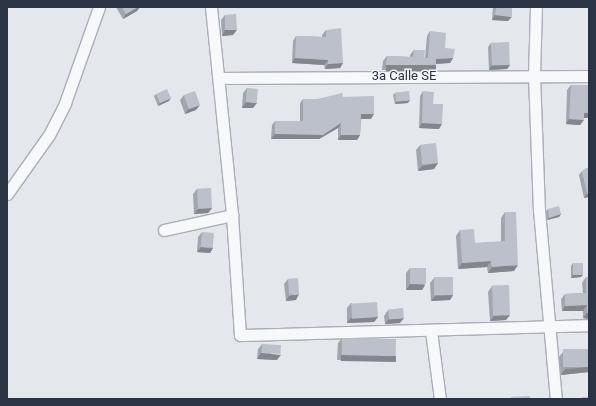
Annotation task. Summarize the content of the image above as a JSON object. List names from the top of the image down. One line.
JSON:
{"streets":{"street":["3a Calle SE"]}}
